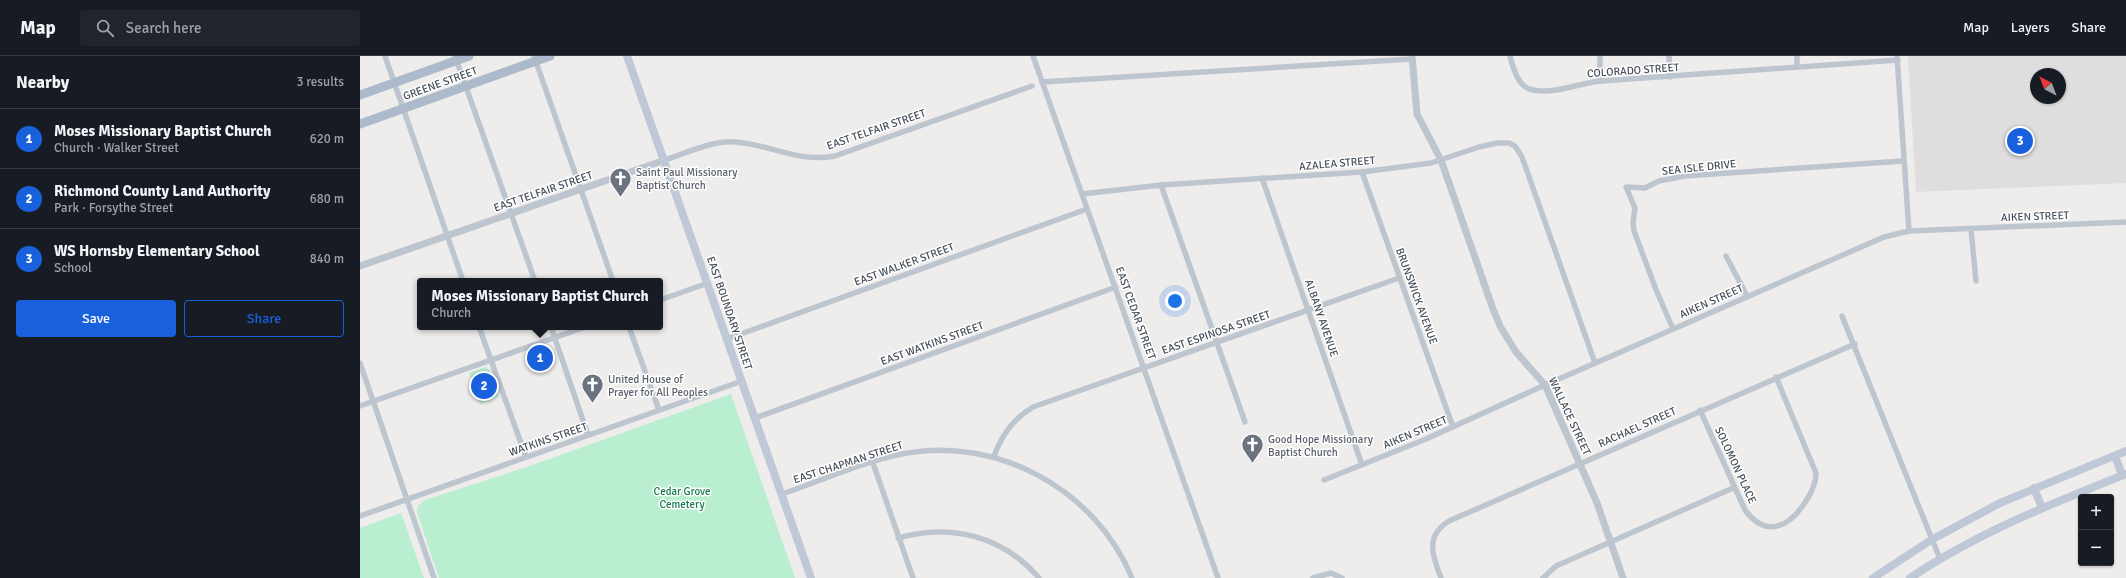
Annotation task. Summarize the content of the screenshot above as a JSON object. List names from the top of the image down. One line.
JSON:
{"streets":{"main road":["GREENE STREET","EAST BOUNDARY STREET"],"street":["COLORADO STREET","EAST TELFAIR STREET","AZALEA STREET","SEA ISLE DRIVE","AIKEN STREET","EAST WALKER STREET","BRUNSWICK AVENUE","EAST CEDAR STREET","ALBANY AVENUE","EAST ESPINOSA STREET","EAST WATKINS STREET","WALLACE STREET","RACHAEL STREET","WATKINS STREET","EAST CHAPMAN STREET","SOLOMON PLACE"]},"crossings":[["EAST TELFAIR STREET","EAST BOUNDARY STREET"],["AZALEA STREET","AIKEN STREET"],["AZALEA STREET","BRUNSWICK AVENUE"],["AZALEA STREET","EAST CEDAR STREET"],["AZALEA STREET","ALBANY AVENUE"],["AZALEA STREET","WALLACE STREET"],["SEA ISLE DRIVE","AIKEN STREET"],["AIKEN STREET","BRUNSWICK AVENUE"],["AIKEN STREET","ALBANY AVENUE"],["AIKEN STREET","WALLACE STREET"],["EAST WALKER STREET","EAST BOUNDARY STREET"],["EAST WALKER STREET","EAST CEDAR STREET"],["BRUNSWICK AVENUE","EAST ESPINOSA STREET"],["EAST BOUNDARY STREET","EAST WATKINS STREET"],["EAST BOUNDARY STREET","WATKINS STREET"],["EAST BOUNDARY STREET","EAST CHAPMAN STREET"],["EAST CEDAR STREET","EAST ESPINOSA STREET"],["EAST CEDAR STREET","EAST WATKINS STREET"],["ALBANY AVENUE","EAST ESPINOSA STREET"],["EAST ESPINOSA STREET","EAST CHAPMAN STREET"],["WALLACE STREET","RACHAEL STREET"],["RACHAEL STREET","SOLOMON PLACE"]],"parks":["Cedar Grove Cemetery"],"places":{"church":["Saint Paul Missionary Baptist Church","United House of Prayer for All Peoples","Good Hope Missionary Baptist Church"]},"north":"top left","page":{"header":"Map","search":"Search here","nav":["Map","Layers","Share"],"heading":["Nearby","3 results"],"list":[{"mark":"1","name":"Moses Missionary Baptist Church","note":"Church · Walker Street","value":"620 m"},{"mark":"2","name":"Richmond County Land Authority","note":"Park · Forsythe Street","value":"680 m"},{"mark":"3","name":"WS Hornsby Elementary School","note":"School","value":"840 m"}],"pins":["3","1","2"],"popup":["Moses Missionary Baptist Church","Church"],"buttons":["Save","Share"],"map_buttons":["+","−"]}}
